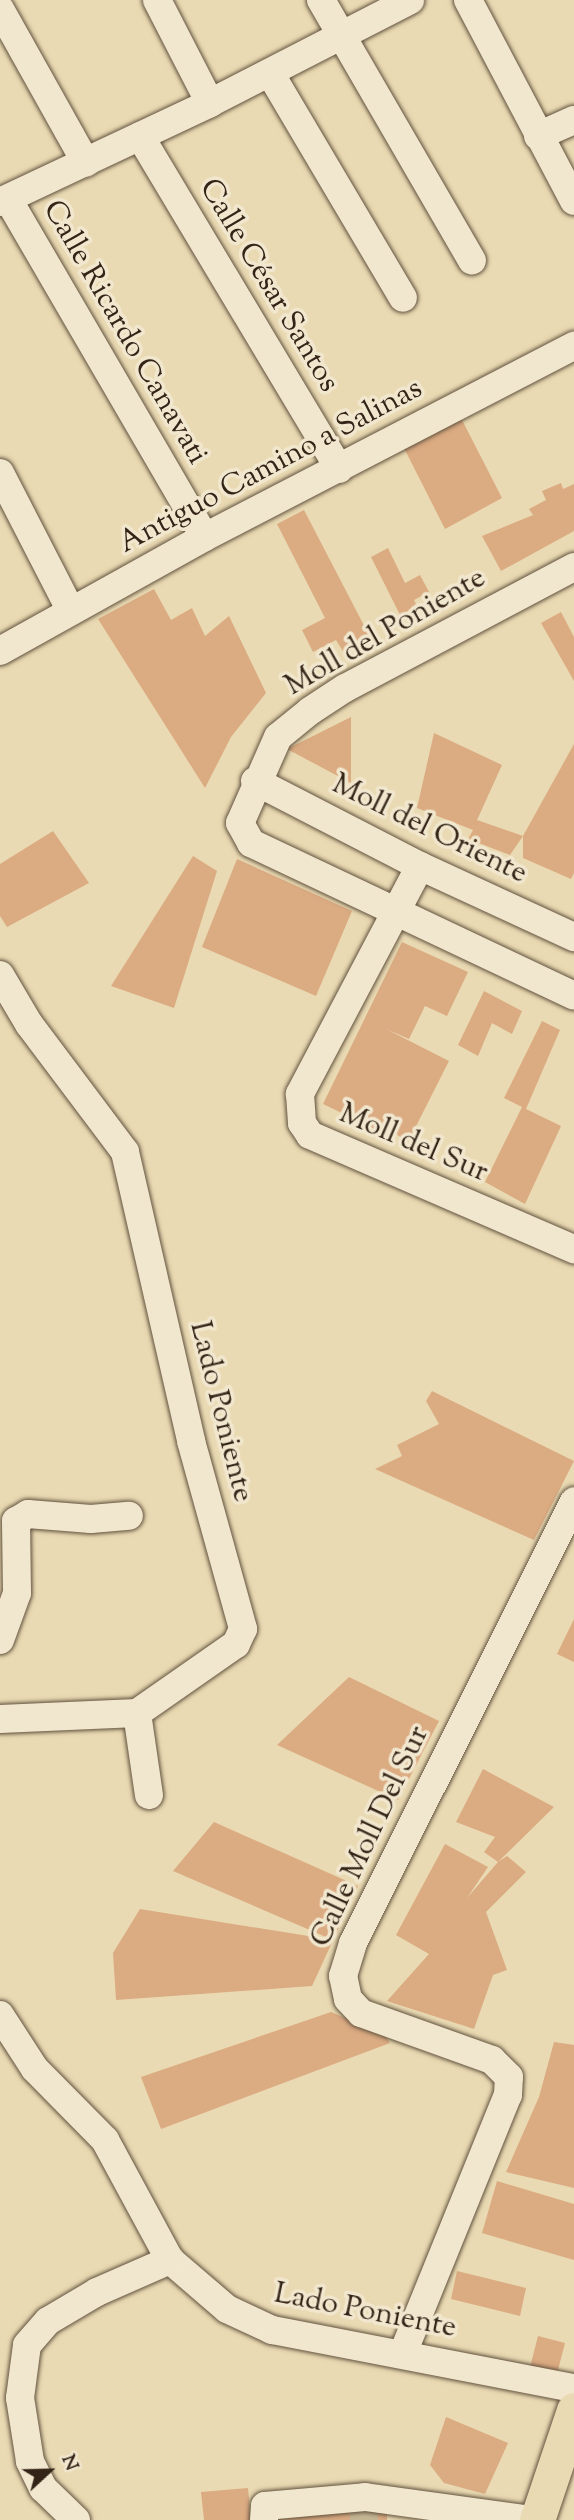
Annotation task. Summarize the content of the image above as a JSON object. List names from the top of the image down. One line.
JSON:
{"streets":{"street":["Calle César Santos","Calle Ricardo Canavati","Antiguo Camino a Salinas","Moll del Poniente","Moll del Oriente","Moll del Sur","Lado Poniente","Calle Moll Del Sur"]},"crossings":[["Calle César Santos","Antiguo Camino a Salinas"],["Calle Ricardo Canavati","Antiguo Camino a Salinas"],["Moll del Poniente","Moll del Oriente"],["Moll del Poniente","Moll del Sur"],["Moll del Oriente","Moll del Sur"],["Lado Poniente","Calle Moll Del Sur"]],"north":"right"}
